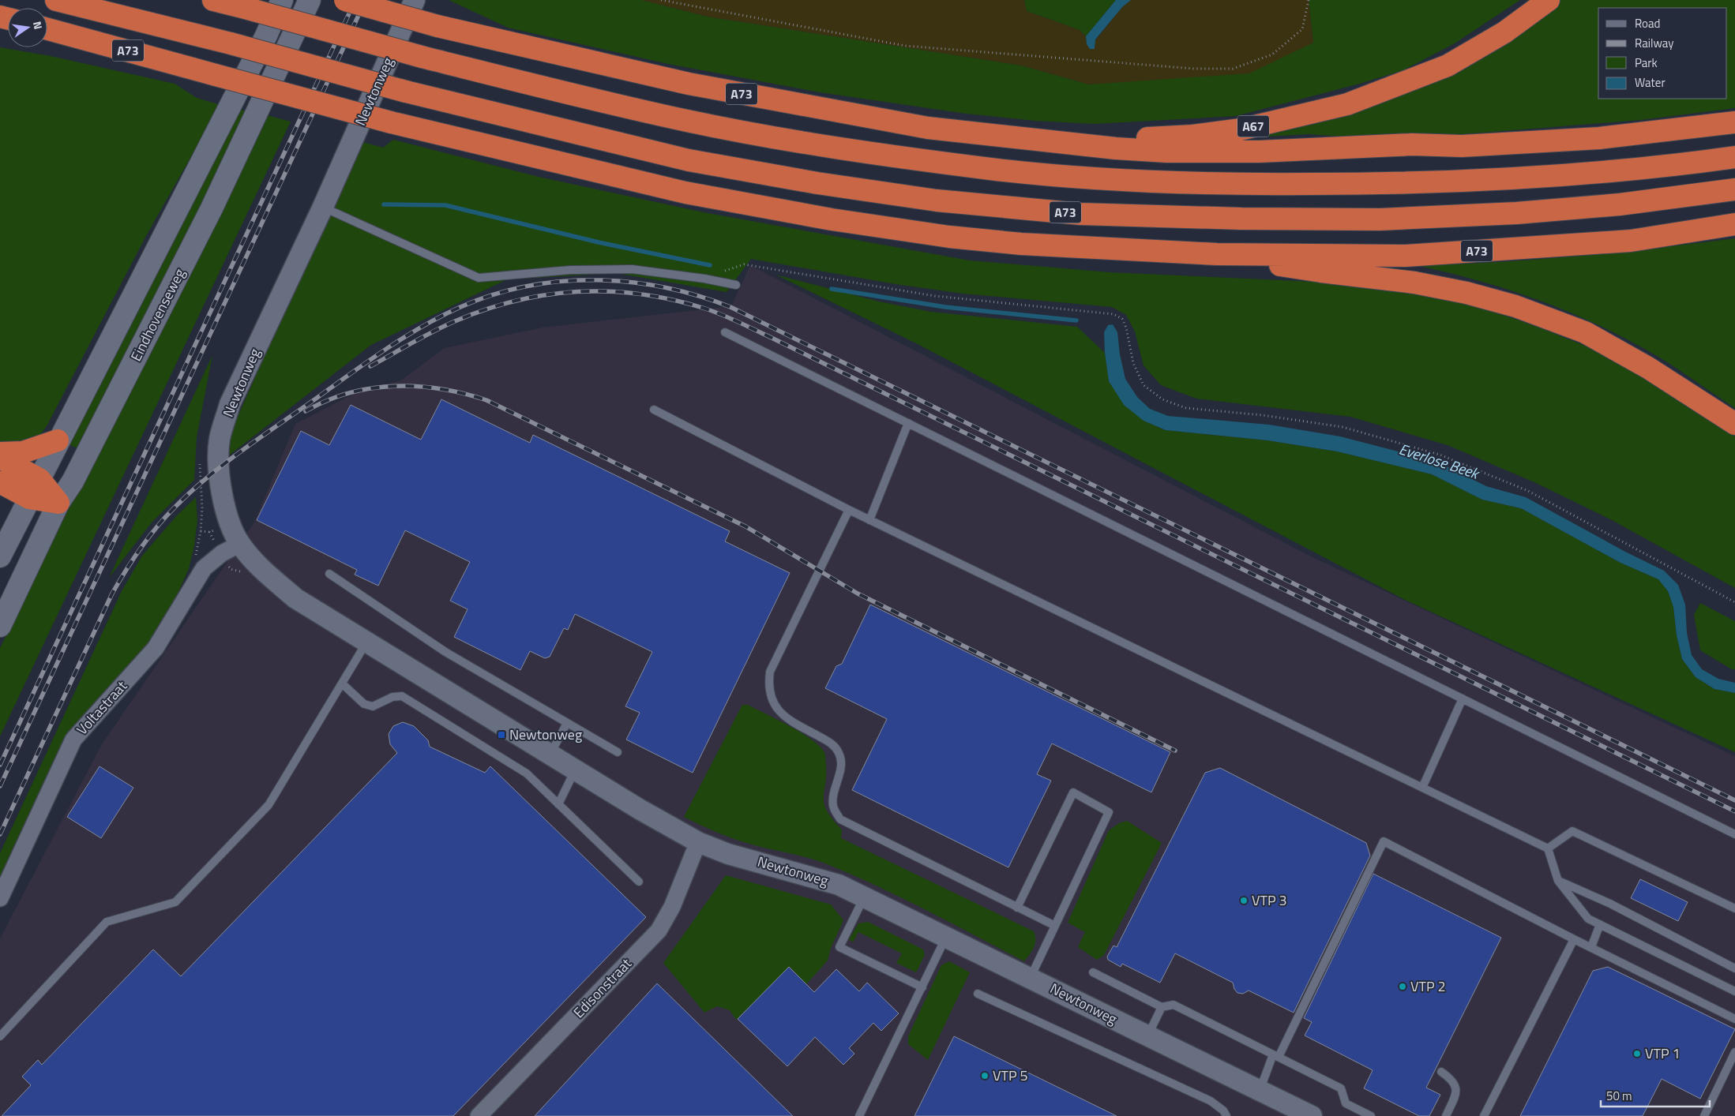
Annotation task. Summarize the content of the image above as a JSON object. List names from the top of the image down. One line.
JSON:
{"streets":{"highway":["A73","A67"],"main road":["Eindhovenseweg"],"street":["Newtonweg","Voltastraat","Edisonstraat"]},"crossings":[["A73","A67"],["Newtonweg","Voltastraat"],["Newtonweg","Edisonstraat"]],"water":["Everlose Beek"],"places":{"transit":["Newtonweg"],"other":["VTP 3","VTP 2","VTP 1","VTP 5"]},"legend":["Road","Railway","Park","Water"],"scale_bar":"50 m","north":"right"}
